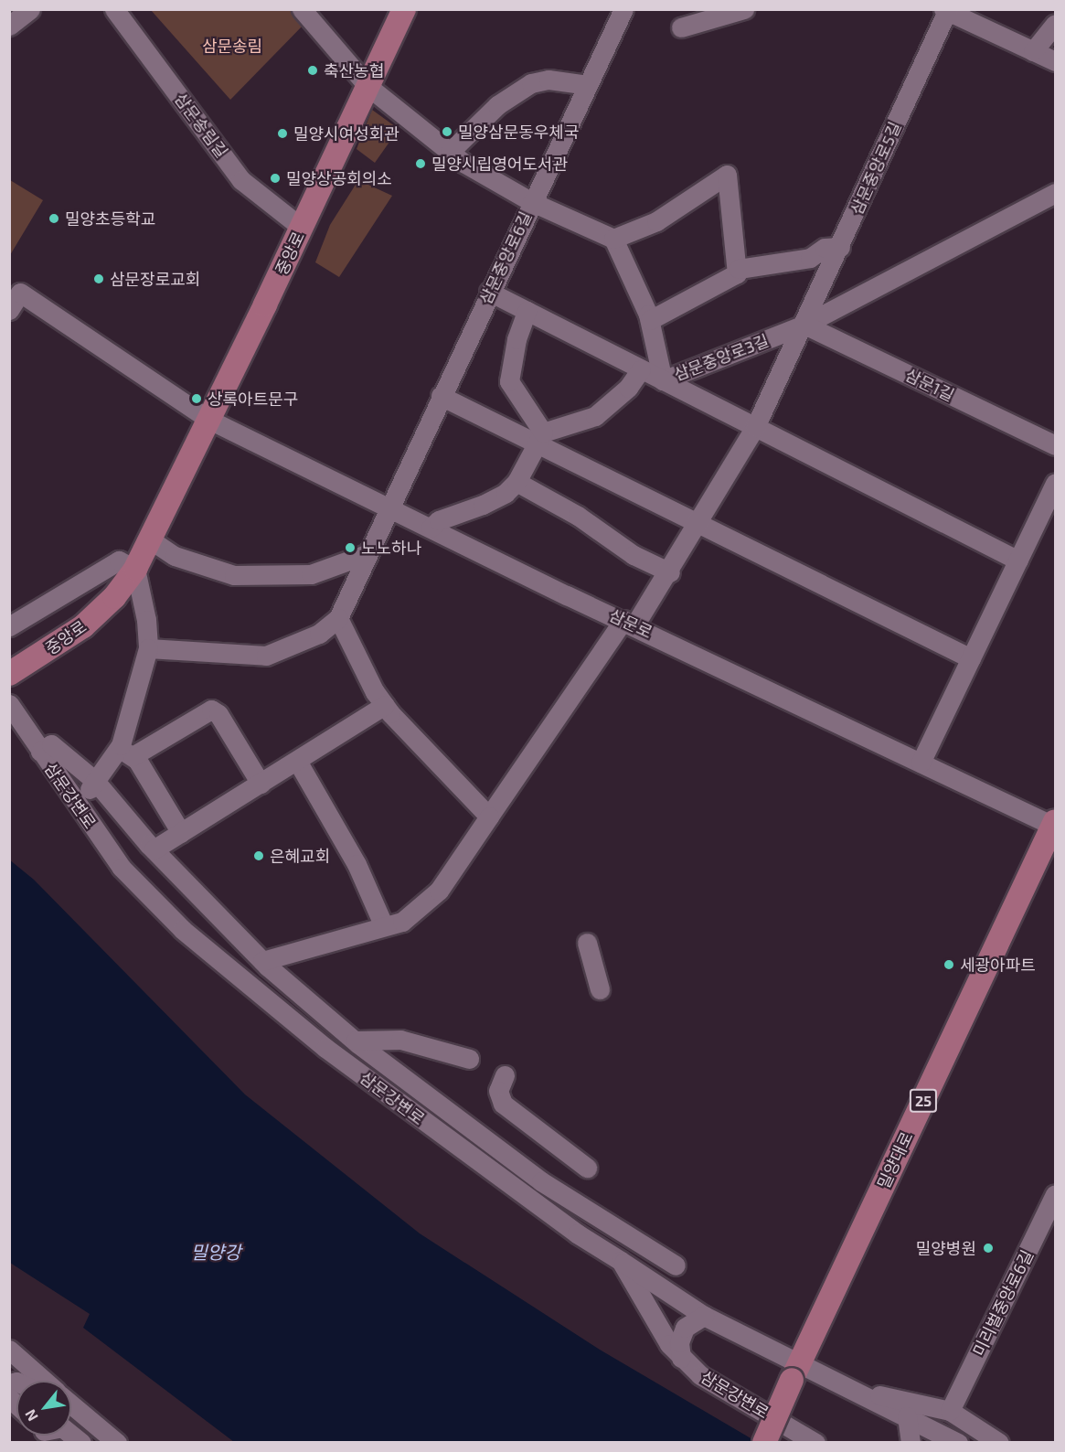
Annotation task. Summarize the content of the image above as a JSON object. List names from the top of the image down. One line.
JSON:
{"streets":{"main road":["중앙로","25","밀양대로"],"street":["삼문송림길","삼문중앙로5길","삼문중앙로6길","삼문중앙로3길","삼문1길","삼문로","삼문강변로","미리벌중앙로6길"]},"crossings":[["삼문송림길","중앙로"],["삼문중앙로5길","삼문중앙로3길"],["삼문중앙로5길","삼문1길"],["삼문중앙로5길","삼문로"],["중앙로","삼문로"],["삼문중앙로6길","삼문로"],["삼문중앙로3길","삼문1길"],["삼문로","밀양대로"]],"water":["밀양강"],"parks":["삼문송림"],"places":["축산농협","밀양삼문동우체국","밀양시여성회관","밀양시립영어도서관","밀양상공회의소","밀양초등학교","삼문장로교회","상록아트문구","노노하나","은혜교회","세광아파트","밀양병원"],"north":"bottom left"}
